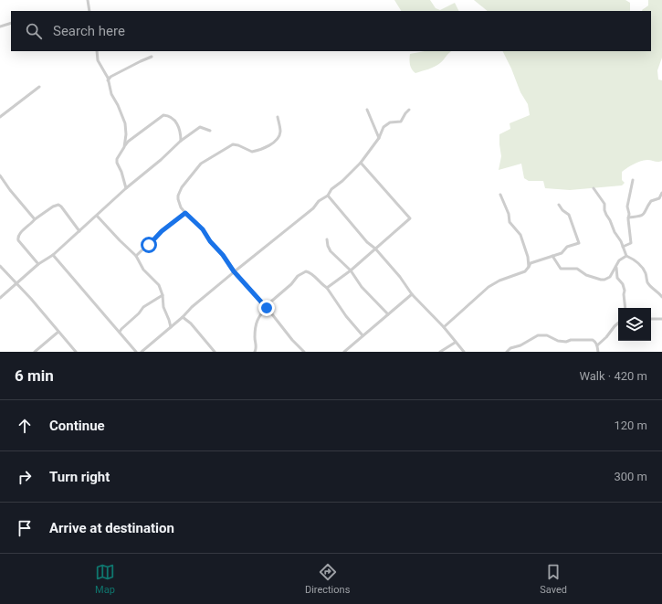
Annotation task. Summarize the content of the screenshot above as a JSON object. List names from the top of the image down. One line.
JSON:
{"page":{"search":"Search here","heading":["6 min","Walk · 420 m"],"list":[["Continue","120 m"],["Turn right","300 m"],"Arrive at destination"],"nav":["Map","Directions","Saved"]}}
